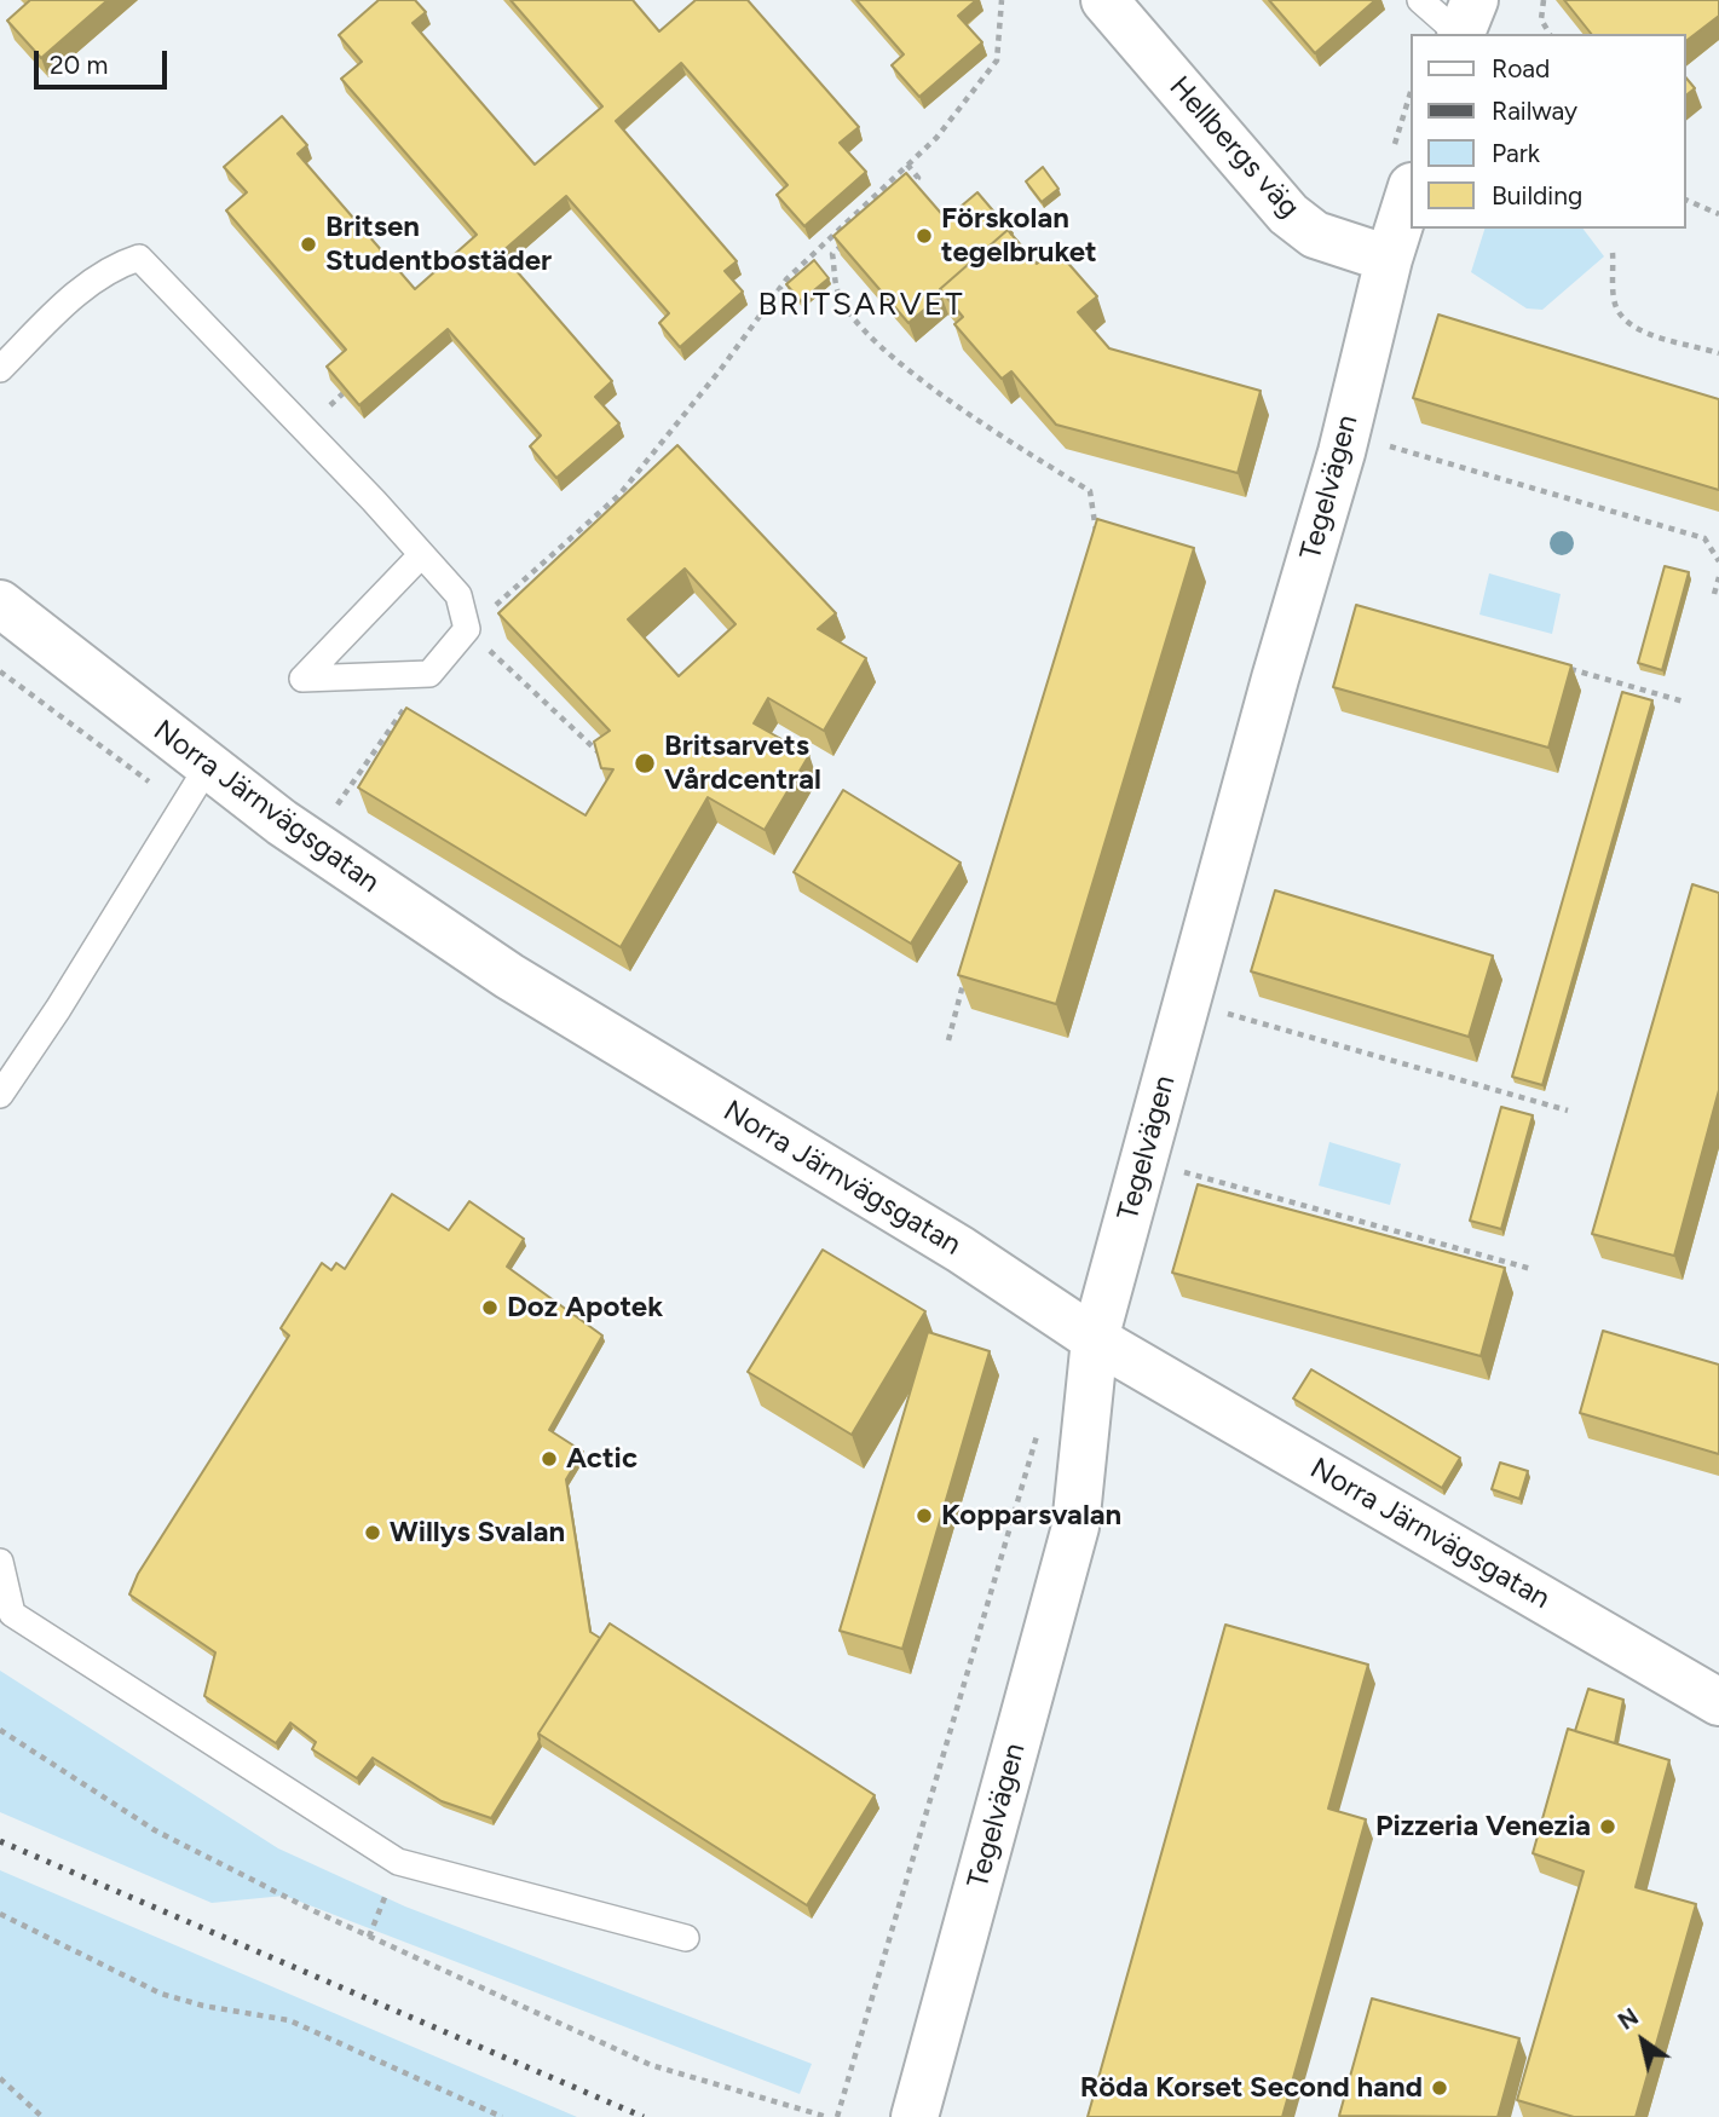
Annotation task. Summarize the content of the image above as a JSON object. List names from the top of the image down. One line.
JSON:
{"streets":{"street":["Hellbergs väg","Tegelvägen","Norra Järnvägsgatan"]},"crossings":[["Hellbergs väg","Tegelvägen"],["Tegelvägen","Norra Järnvägsgatan"]],"districts":["BRITSARVET"],"places":["Förskolan tegelbruket","Britsen Studentbostäder","Britsarvets Vårdcentral","Doz Apotek","Actic","Kopparsvalan","Willys Svalan","Pizzeria Venezia","Röda Korset Second hand"],"legend":["Road","Railway","Park","Building"],"scale_bar":"20 m","north":"top left"}
